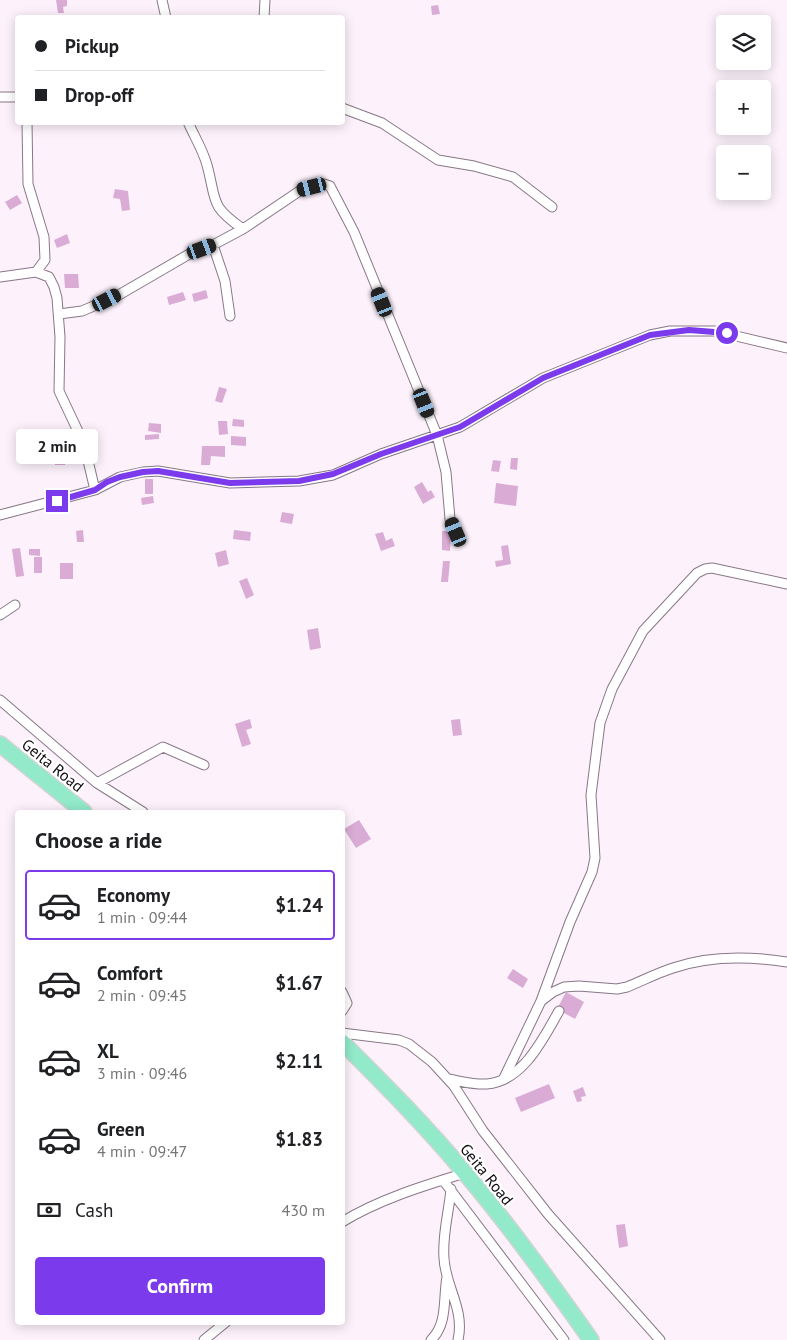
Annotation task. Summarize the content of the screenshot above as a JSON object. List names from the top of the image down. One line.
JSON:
{"streets":{"highway":["Geita Road"]},"page":{"map_buttons":["+","−"],"banner":["Pickup","Drop-off"],"bubble":"2 min","heading":"Choose a ride","list":[{"name":"Economy","note":"1 min · 09:44","value":"$1.24"},{"name":"Comfort","note":"2 min · 09:45","value":"$1.67"},{"name":"XL","note":"3 min · 09:46","value":"$2.11"},{"name":"Green","note":"4 min · 09:47","value":"$1.83"}],"pay":["Cash","430 m"],"buttons":"Confirm"}}
